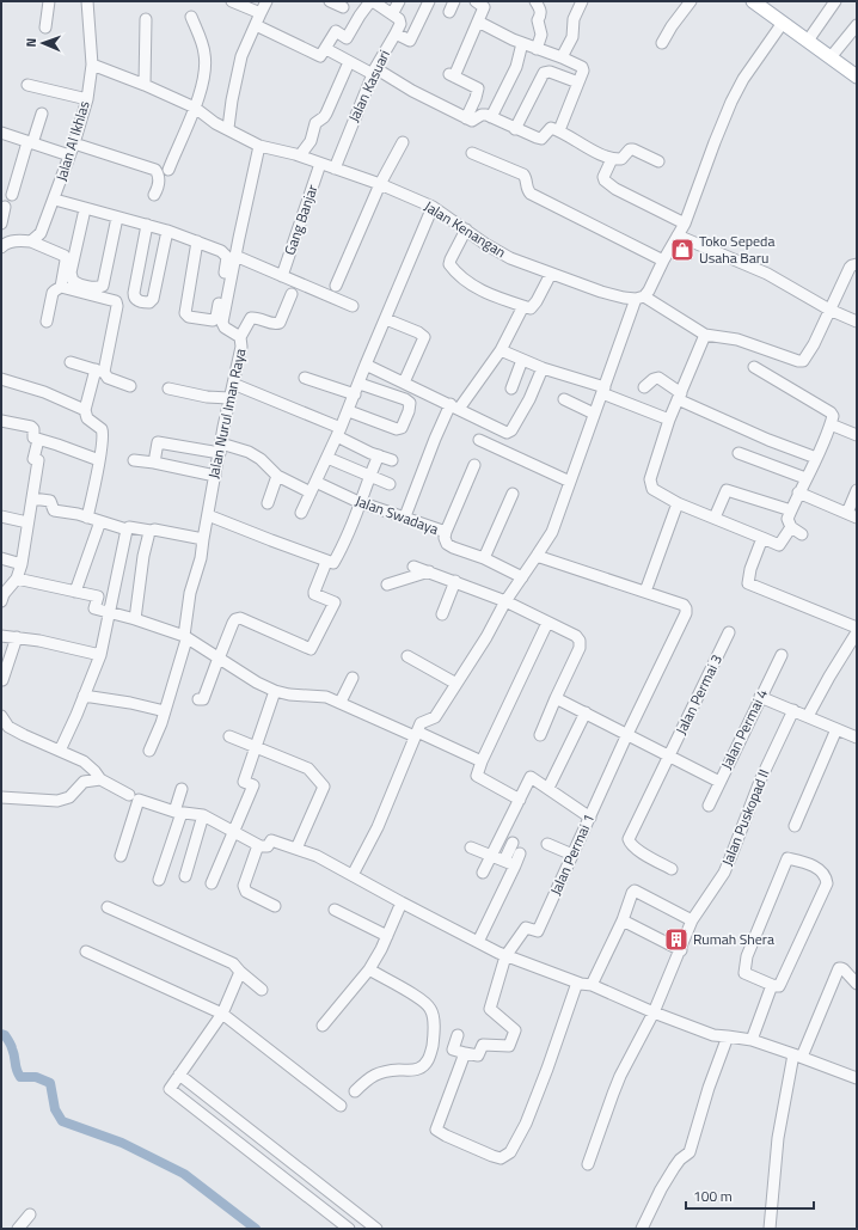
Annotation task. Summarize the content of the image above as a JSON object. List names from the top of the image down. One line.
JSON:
{"streets":{"street":["Jalan Kasuari","Jalan Al Ikhlas","Gang Banjar","Jalan Kenangan","Jalan Nurul Iman Raya","Jalan Swadaya","Jalan Permai 3","Jalan Permai 4","Jalan Puskopad II","Jalan Permai 1"]},"crossings":[["Jalan Kasuari","Jalan Kenangan"],["Jalan Al Ikhlas","Jalan Kenangan"],["Gang Banjar","Jalan Kenangan"],["Jalan Kenangan","Jalan Nurul Iman Raya"]],"places":{"shop":["Toko Sepeda Usaha Baru"],"building":["Rumah Shera"]},"scale_bar":"100 m","north":"left"}
